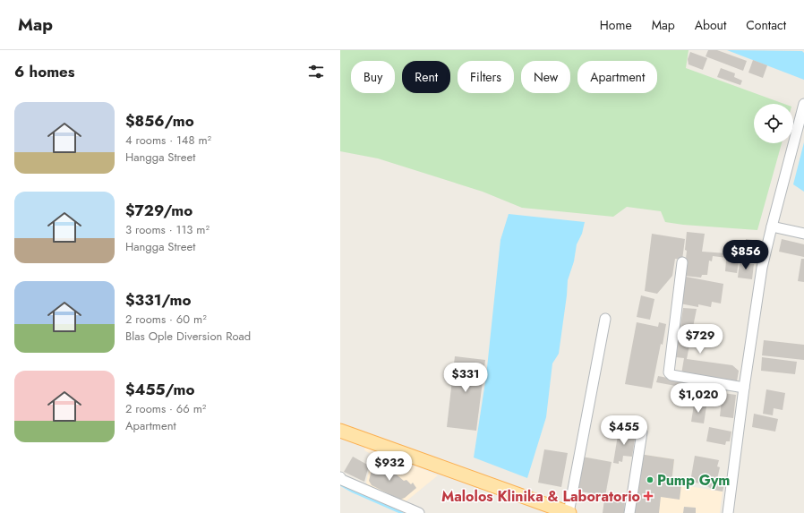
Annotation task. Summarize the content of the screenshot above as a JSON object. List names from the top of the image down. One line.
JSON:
{"places":{"other":["Pump Gym"],"health":["Malolos Klinika & Laboratorio"]},"page":{"header":"Map","nav":["Home","Map","About","Contact"],"heading":"6 homes","chip":["Buy","Rent","Filters","New","Apartment"],"list":[{"name":"$856/mo","note":"4 rooms · 148 m² · Hangga Street"},{"name":"$729/mo","note":"3 rooms · 113 m² · Hangga Street"},{"name":"$331/mo","note":"2 rooms · 60 m² · Blas Ople Diversion Road"},{"name":"$455/mo","note":"2 rooms · 66 m² · Apartment"}],"price":["$856","$729","$331","$1,020","$455","$932"]}}
